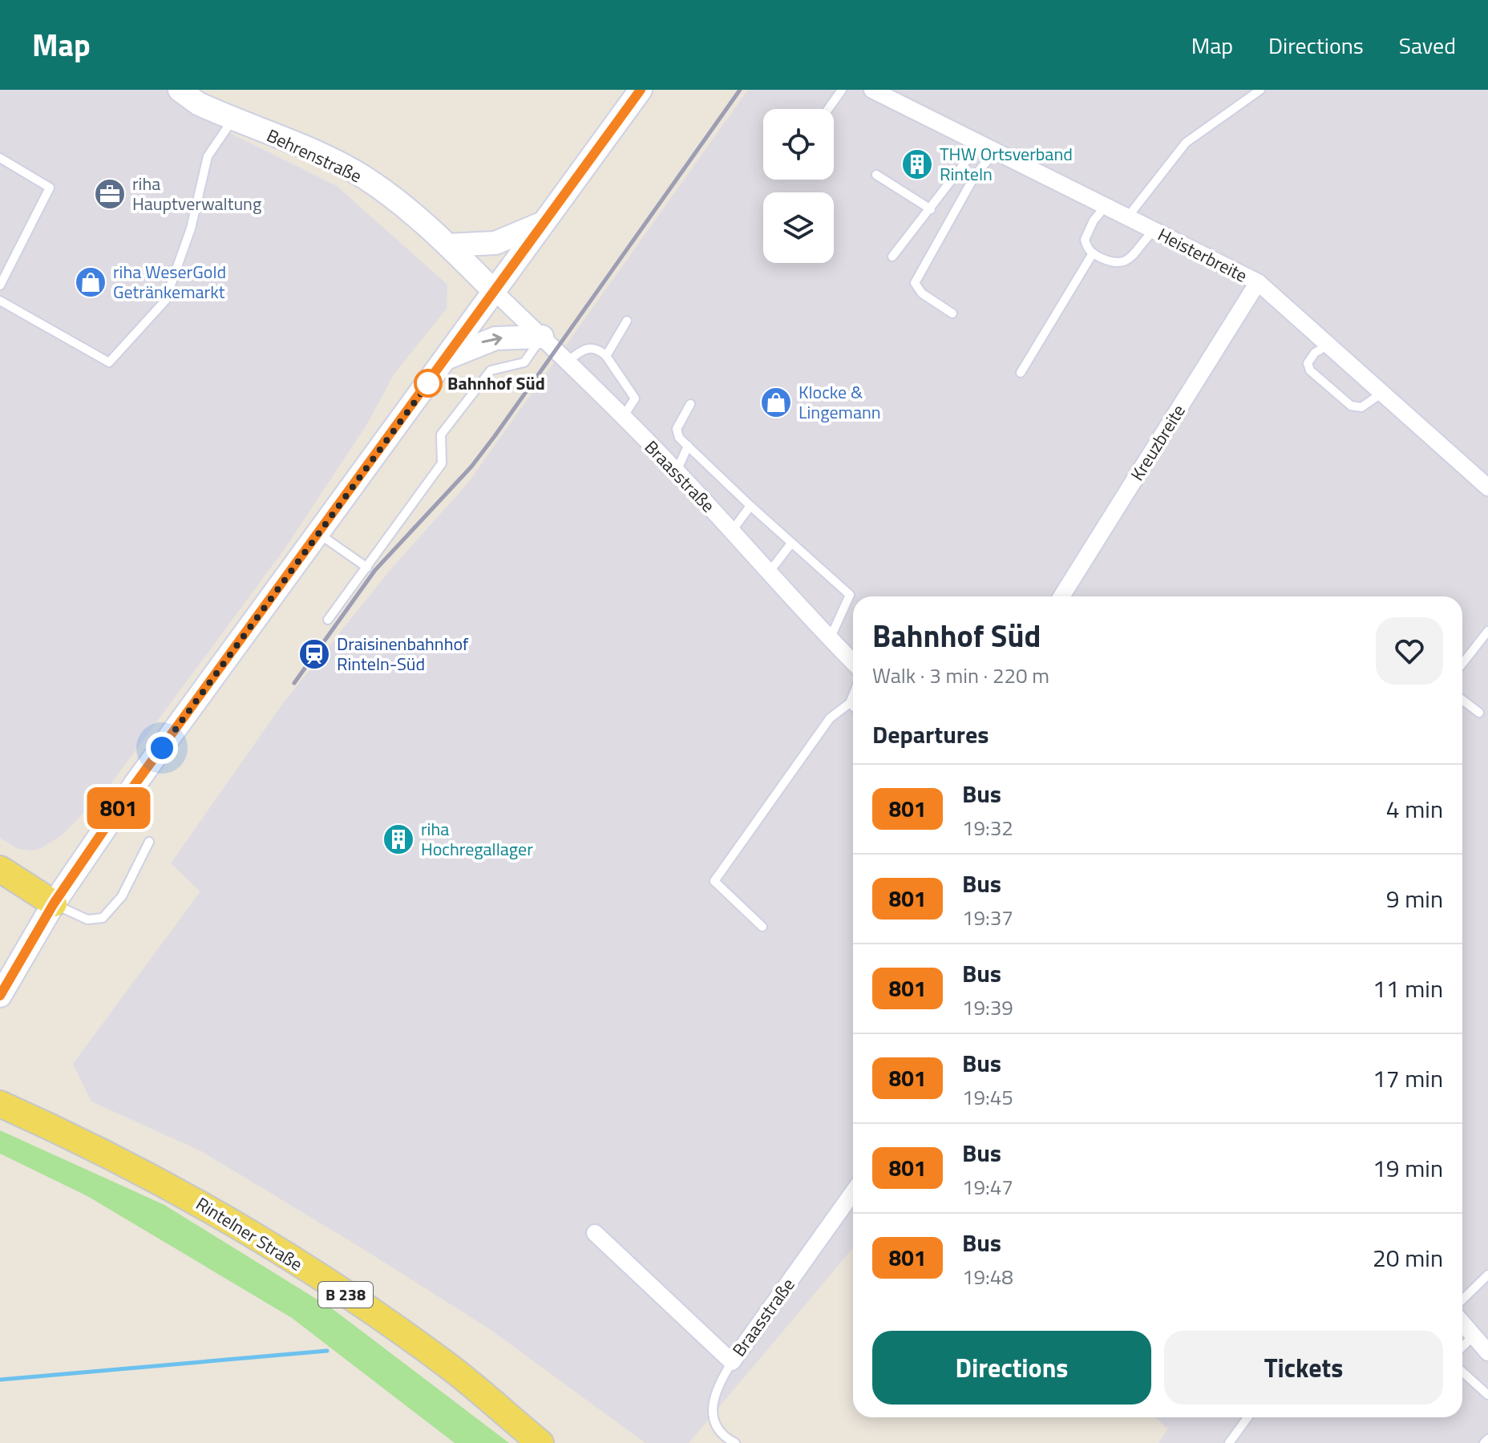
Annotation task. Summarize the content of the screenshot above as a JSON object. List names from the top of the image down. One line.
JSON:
{"streets":{"main road":["Behrenstraße","Rintelner Straße","B 238"],"street":["Heisterbreite","Kreuzbreite","Braasstraße"]},"crossings":[["Behrenstraße","Braasstraße"],["Heisterbreite","Kreuzbreite"]],"places":{"building":["THW Ortsverband Rinteln","riha Hochregallager"],"office":["riha Hauptverwaltung"],"shop":["riha WeserGold Getränkemarkt","Klocke & Lingemann"],"other":["Bahnhof Süd"],"station":["Draisinenbahnhof Rinteln-Süd"]},"lines":["bus line 801"],"page":{"header":"Map","nav":["Map","Directions","Saved"],"on_map":"801","heading":[["Bahnhof Süd","Walk · 3 min · 220 m"],"Departures"],"list":[{"mark":"801","name":"Bus","note":"19:32","value":"4 min"},{"mark":"801","name":"Bus","note":"19:37","value":"9 min"},{"mark":"801","name":"Bus","note":"19:39","value":"11 min"},{"mark":"801","name":"Bus","note":"19:45","value":"17 min"},{"mark":"801","name":"Bus","note":"19:47","value":"19 min"},{"mark":"801","name":"Bus","note":"19:48","value":"20 min"}],"buttons":["Directions","Tickets"]}}
